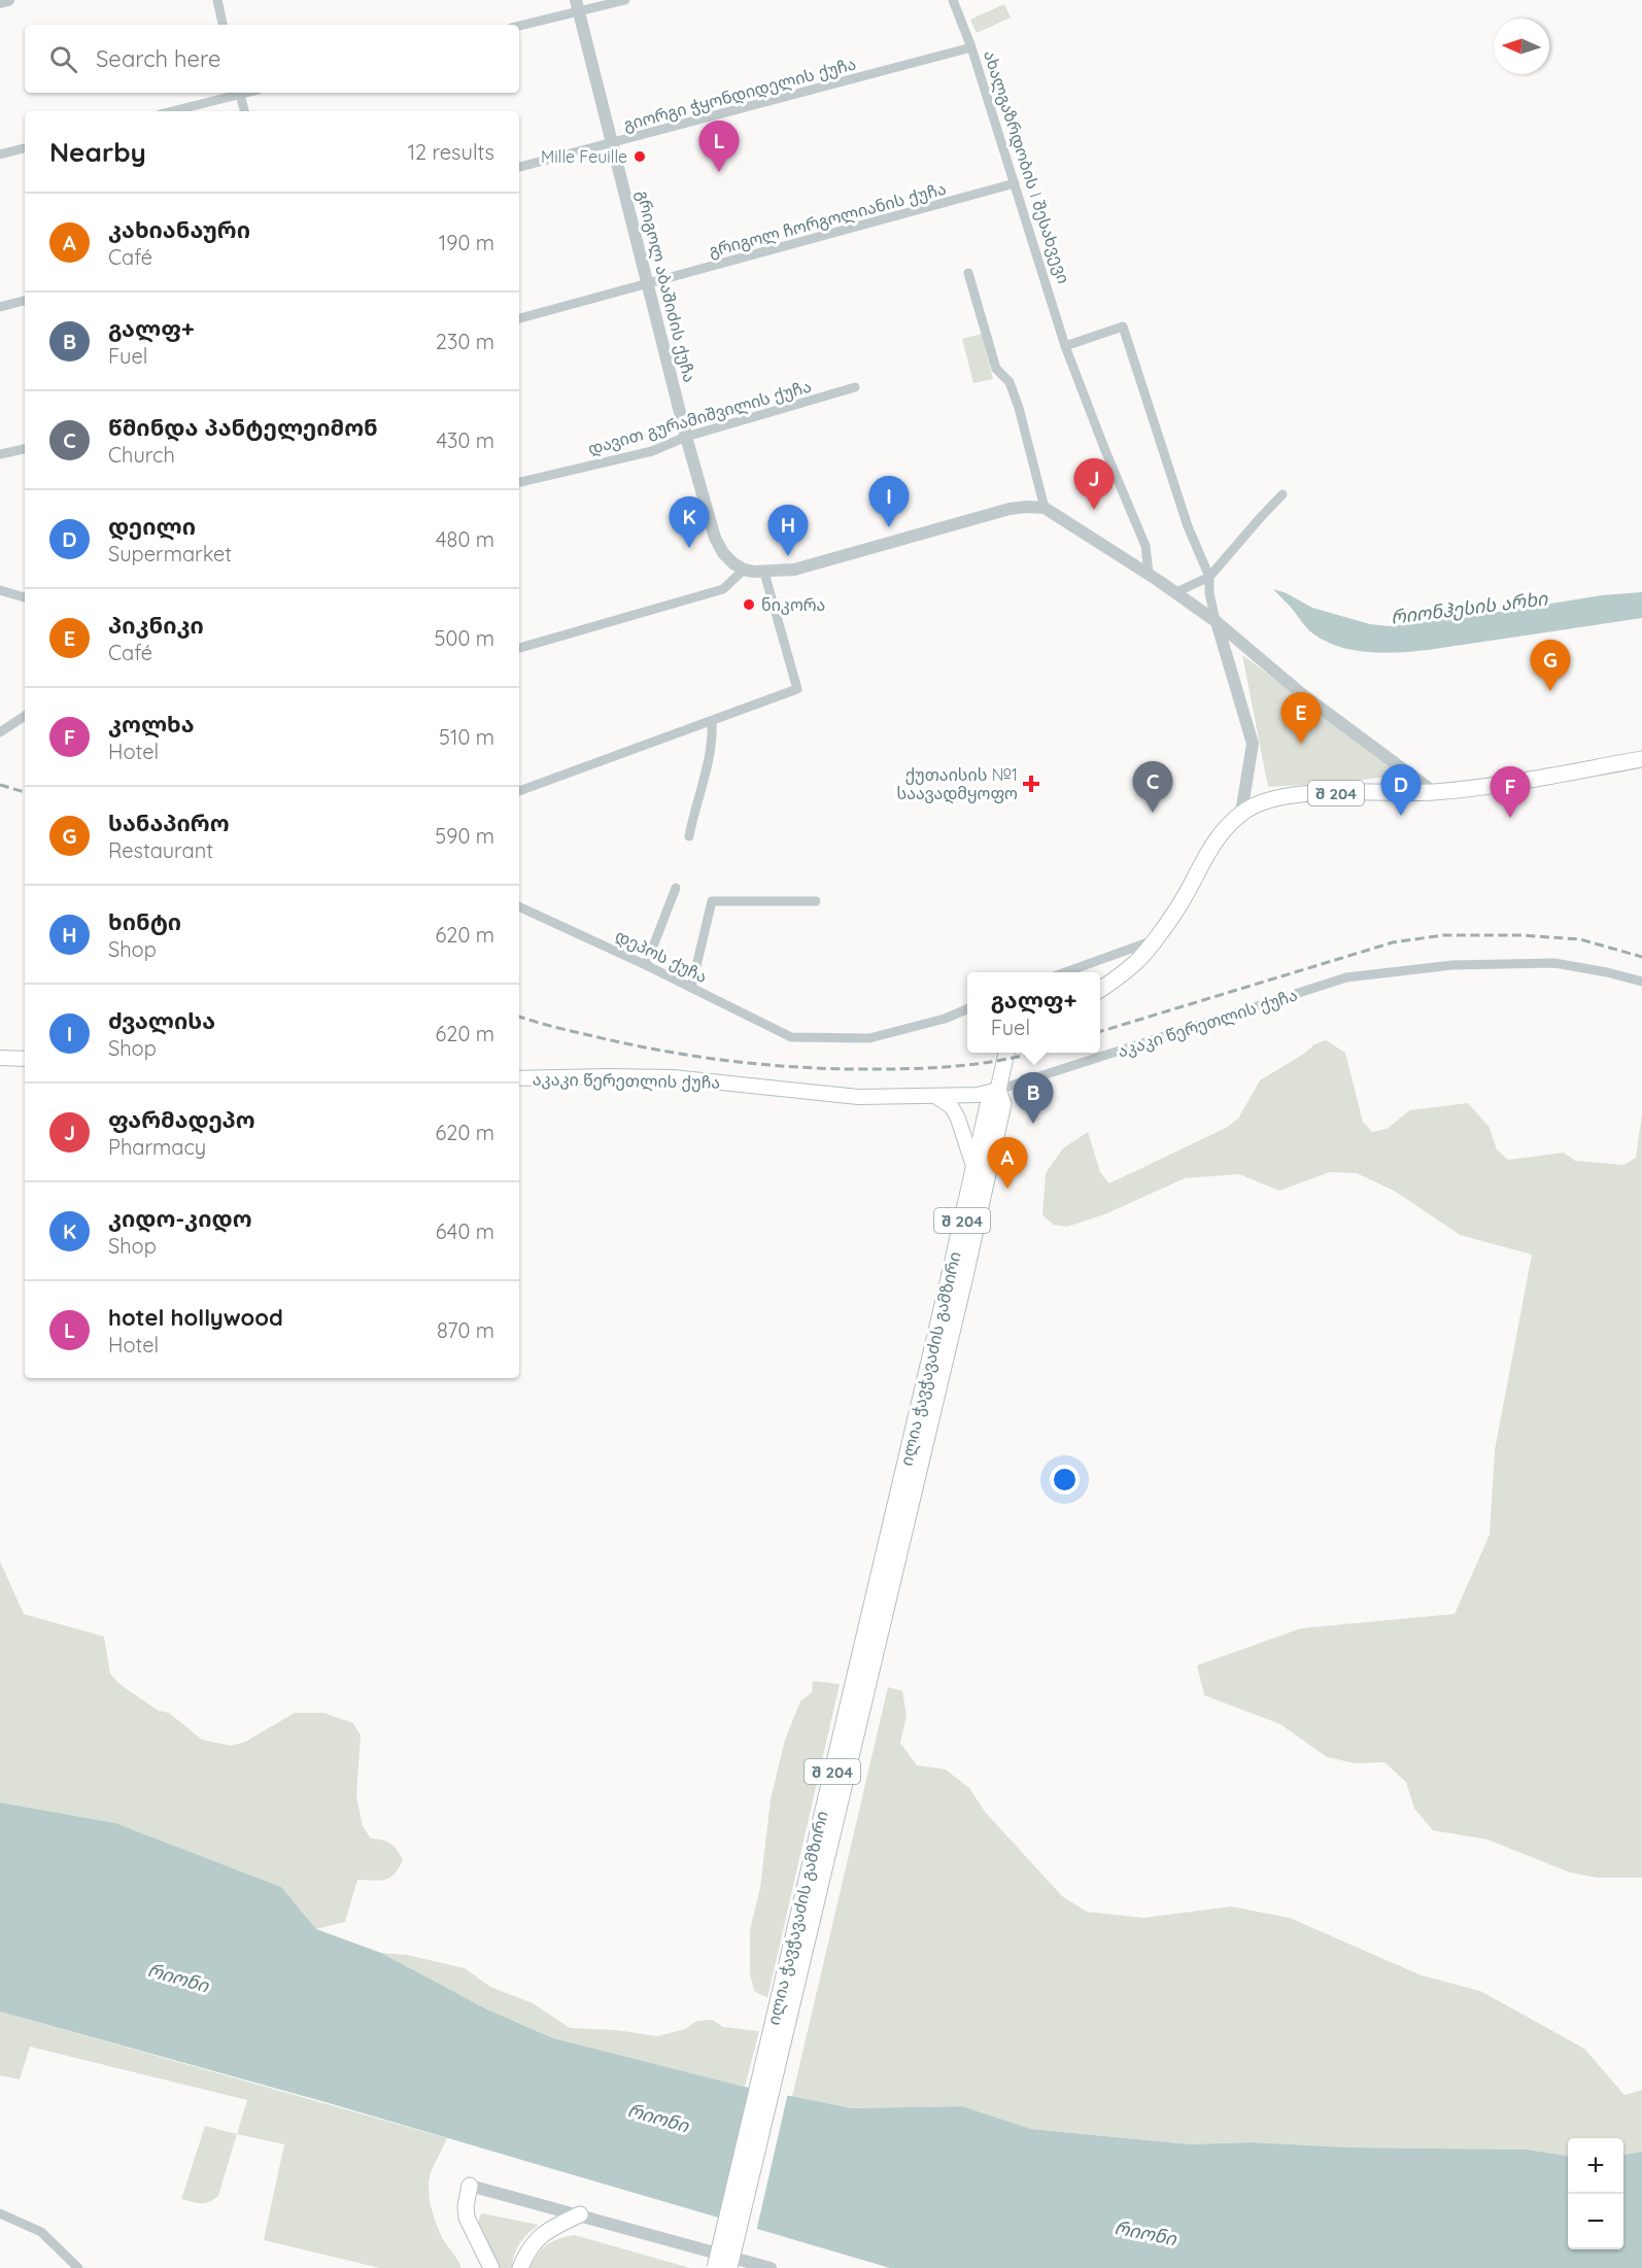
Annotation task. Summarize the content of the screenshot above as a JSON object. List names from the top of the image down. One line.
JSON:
{"streets":{"main road":["შ 204","აკაკი წერეთლის ქუჩა","ილია ჭავჭავაძის გამზირი"],"street":["გიორგი ჭყონდიდელის ქუჩა","ახალგაზრდობის I შესახვევი","გრიგოლ ჩორგოლიანის ქუჩა","გრიგოლ აბაშიძის ქუჩა","დავით გურამიშვილის ქუჩა","დეპოს ქუჩა"]},"crossings":[["გიორგი ჭყონდიდელის ქუჩა","ახალგაზრდობის I შესახვევი"],["გიორგი ჭყონდიდელის ქუჩა","გრიგოლ აბაშიძის ქუჩა"],["ახალგაზრდობის I შესახვევი","გრიგოლ ჩორგოლიანის ქუჩა"],["გრიგოლ ჩორგოლიანის ქუჩა","გრიგოლ აბაშიძის ქუჩა"],["გრიგოლ აბაშიძის ქუჩა","დავით გურამიშვილის ქუჩა"],["შ 204","აკაკი წერეთლის ქუჩა"],["შ 204","ილია ჭავჭავაძის გამზირი"],["აკაკი წერეთლის ქუჩა","ილია ჭავჭავაძის გამზირი"]],"water":["რიონჰესის არხი","რიონი"],"places":{"other":["Mille Feuille","ნიკორა"],"health":["ქუთაისის №1 საავადმყოფო"]},"north":"left","page":{"search":"Search here","heading":["Nearby","12 results"],"pins":["L","J","I","K","H","G","E","C","D","F","B","A"],"list":[{"mark":"A","name":"კახიანაური","note":"Café","value":"190 m"},{"mark":"B","name":"გალფ+","note":"Fuel","value":"230 m"},{"mark":"C","name":"წმინდა პანტელეიმონ","note":"Church","value":"430 m"},{"mark":"D","name":"დეილი","note":"Supermarket","value":"480 m"},{"mark":"E","name":"პიკნიკი","note":"Café","value":"500 m"},{"mark":"F","name":"კოლხა","note":"Hotel","value":"510 m"},{"mark":"G","name":"სანაპირო","note":"Restaurant","value":"590 m"},{"mark":"H","name":"ხინტი","note":"Shop","value":"620 m"},{"mark":"I","name":"ძვალისა","note":"Shop","value":"620 m"},{"mark":"J","name":"ფარმადეპო","note":"Pharmacy","value":"620 m"},{"mark":"K","name":"კიდო-კიდო","note":"Shop","value":"640 m"},{"mark":"L","name":"hotel hollywood","note":"Hotel","value":"870 m"}],"popup":["გალფ+","Fuel"],"map_buttons":["+","−"]}}
